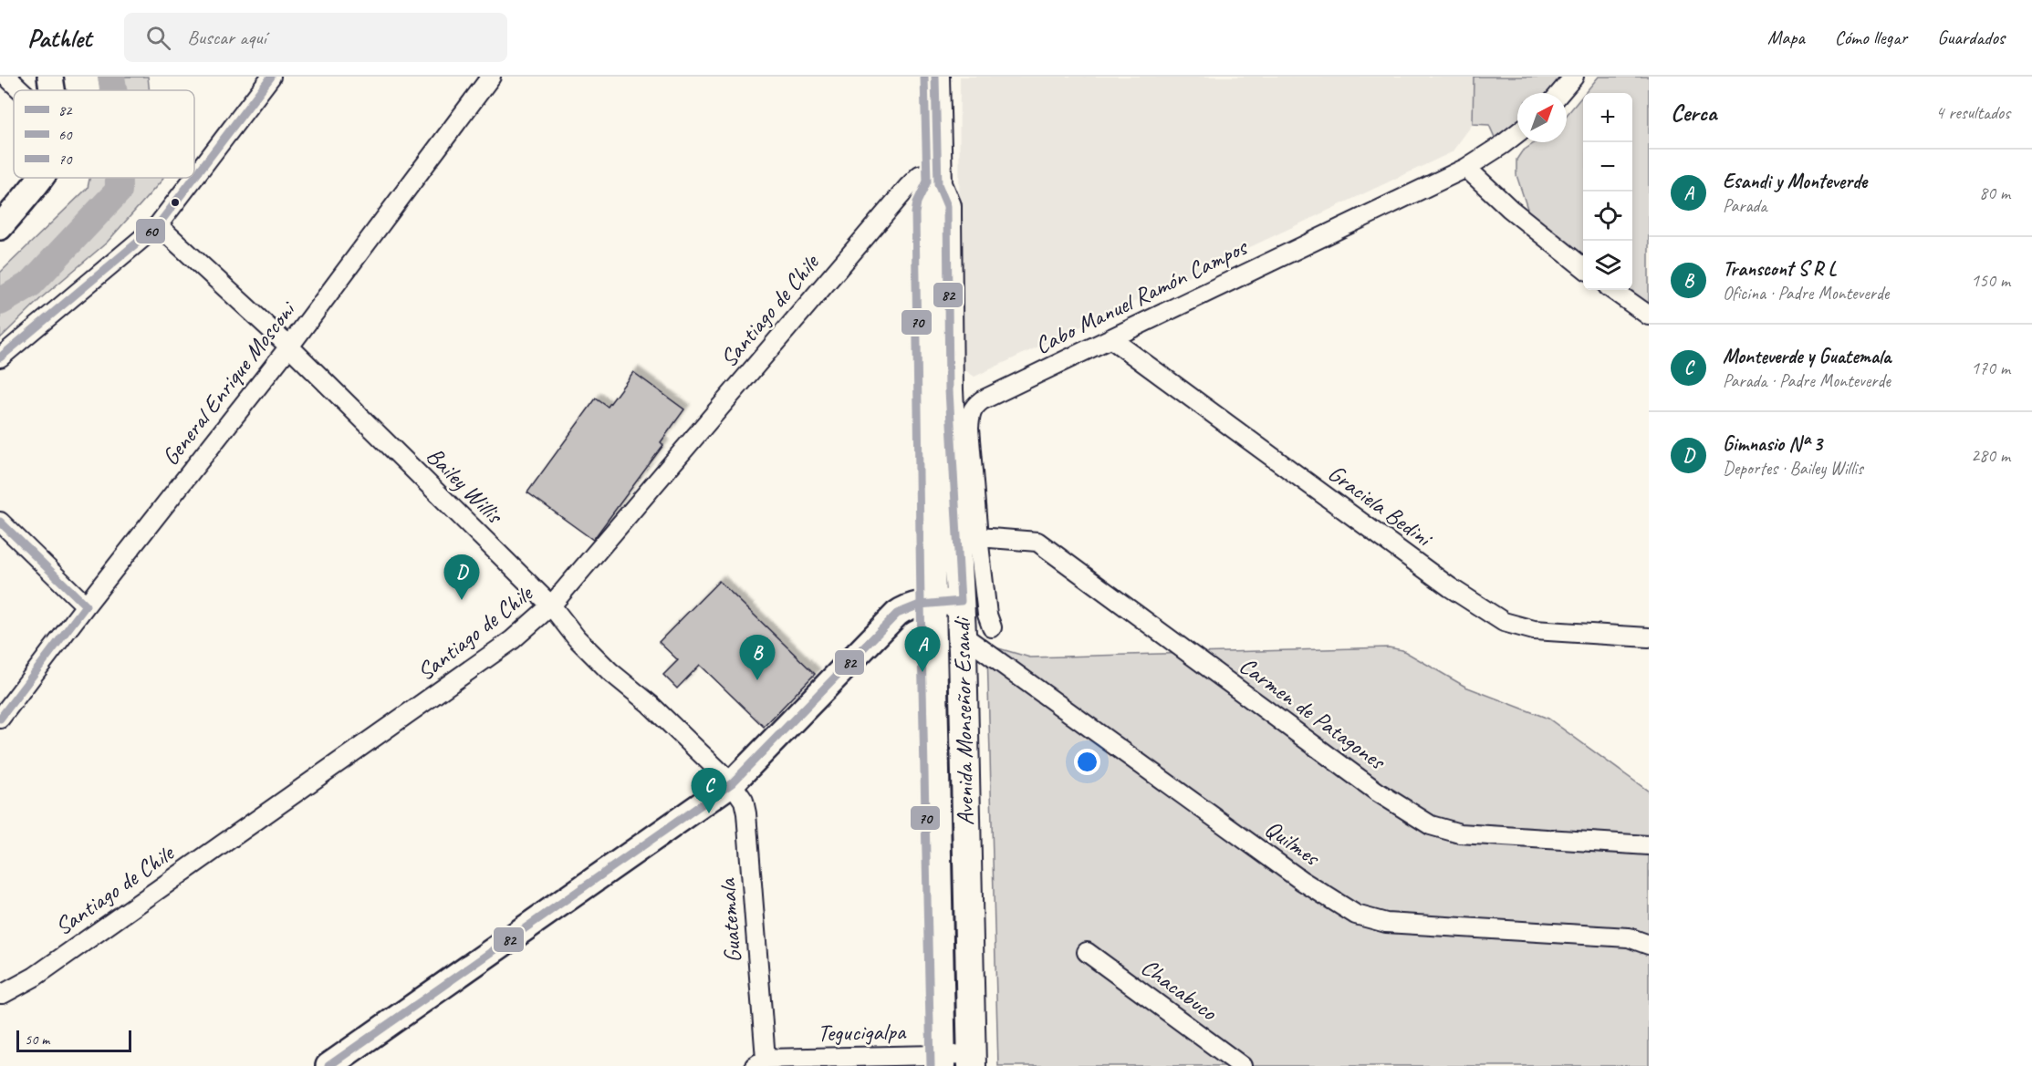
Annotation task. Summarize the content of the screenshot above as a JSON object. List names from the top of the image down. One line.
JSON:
{"streets":{"main road":["Avenida Monseñor Esandi"],"street":["Cabo Manuel Ramón Campos","Santiago de Chile","General Enrique Mosconi","Bailey Willis","Graciela Bedini","Carmen de Patagones","Quilmes","Guatemala","Chacabuco","Tegucigalpa"]},"crossings":[["Cabo Manuel Ramón Campos","Graciela Bedini"],["Cabo Manuel Ramón Campos","Carmen de Patagones"],["Cabo Manuel Ramón Campos","Avenida Monseñor Esandi"],["Santiago de Chile","Bailey Willis"],["Santiago de Chile","Avenida Monseñor Esandi"],["General Enrique Mosconi","Bailey Willis"],["Bailey Willis","Guatemala"],["Carmen de Patagones","Avenida Monseñor Esandi"],["Avenida Monseñor Esandi","Quilmes"],["Avenida Monseñor Esandi","Tegucigalpa"],["Guatemala","Tegucigalpa"]],"lines":["transit line 82","transit line 60","transit line 70"],"legend":["82","60","70"],"scale_bar":"50 m","north":"top right","page":{"header":"Pathlet","search":"Buscar aquí","nav":["Mapa","Cómo llegar","Guardados"],"heading":["Cerca","4 resultados"],"map_buttons":["+","−"],"list":[{"mark":"A","name":"Esandi y Monteverde","note":"Parada","value":"80 m"},{"mark":"B","name":"Transcont S R L","note":"Oficina · Padre Monteverde","value":"150 m"},{"mark":"C","name":"Monteverde y Guatemala","note":"Parada · Padre Monteverde","value":"170 m"},{"mark":"D","name":"Gimnasio Nª 3","note":"Deportes · Bailey Willis","value":"280 m"}],"pins":["D","A","B","C"],"scale":"50 m"}}
